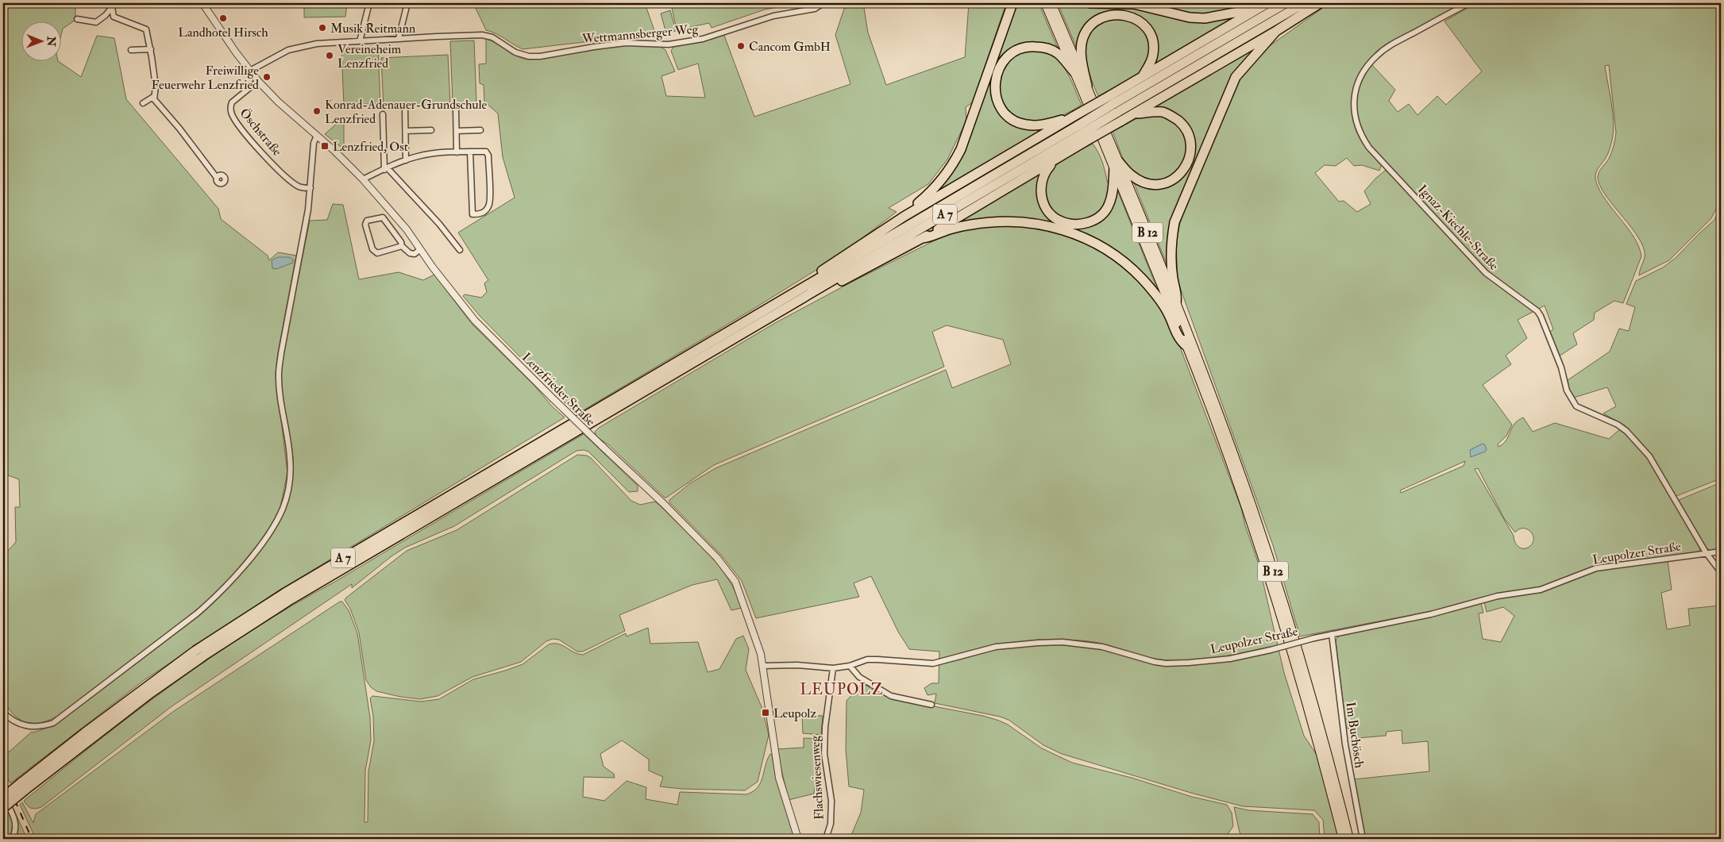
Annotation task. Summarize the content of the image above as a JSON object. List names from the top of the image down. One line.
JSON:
{"streets":{"highway":["A 7"],"main road":["B 12"],"street":["Wettmannsberger Weg","Öschstraße","Ignaz-Kiechle-Straße","Lenzfrieder Straße","Leupolzer Straße","Im Buchösch","Flachswiesenweg"]},"crossings":[["Wettmannsberger Weg","Lenzfrieder Straße"],["Öschstraße","Lenzfrieder Straße"],["Ignaz-Kiechle-Straße","Leupolzer Straße"],["Lenzfrieder Straße","Leupolzer Straße"],["Leupolzer Straße","Im Buchösch"],["Leupolzer Straße","Flachswiesenweg"]],"districts":["LEUPOLZ"],"places":{"other":["Landhotel Hirsch","Musik Reitmann","Cancom GmbH","Vereineheim Lenzfried","Freiwillige Feuerwehr Lenzfried","Konrad-Adenauer-Grundschule Lenzfried"],"transit":["Lenzfried, Ost","Leupolz"]},"north":"right"}
